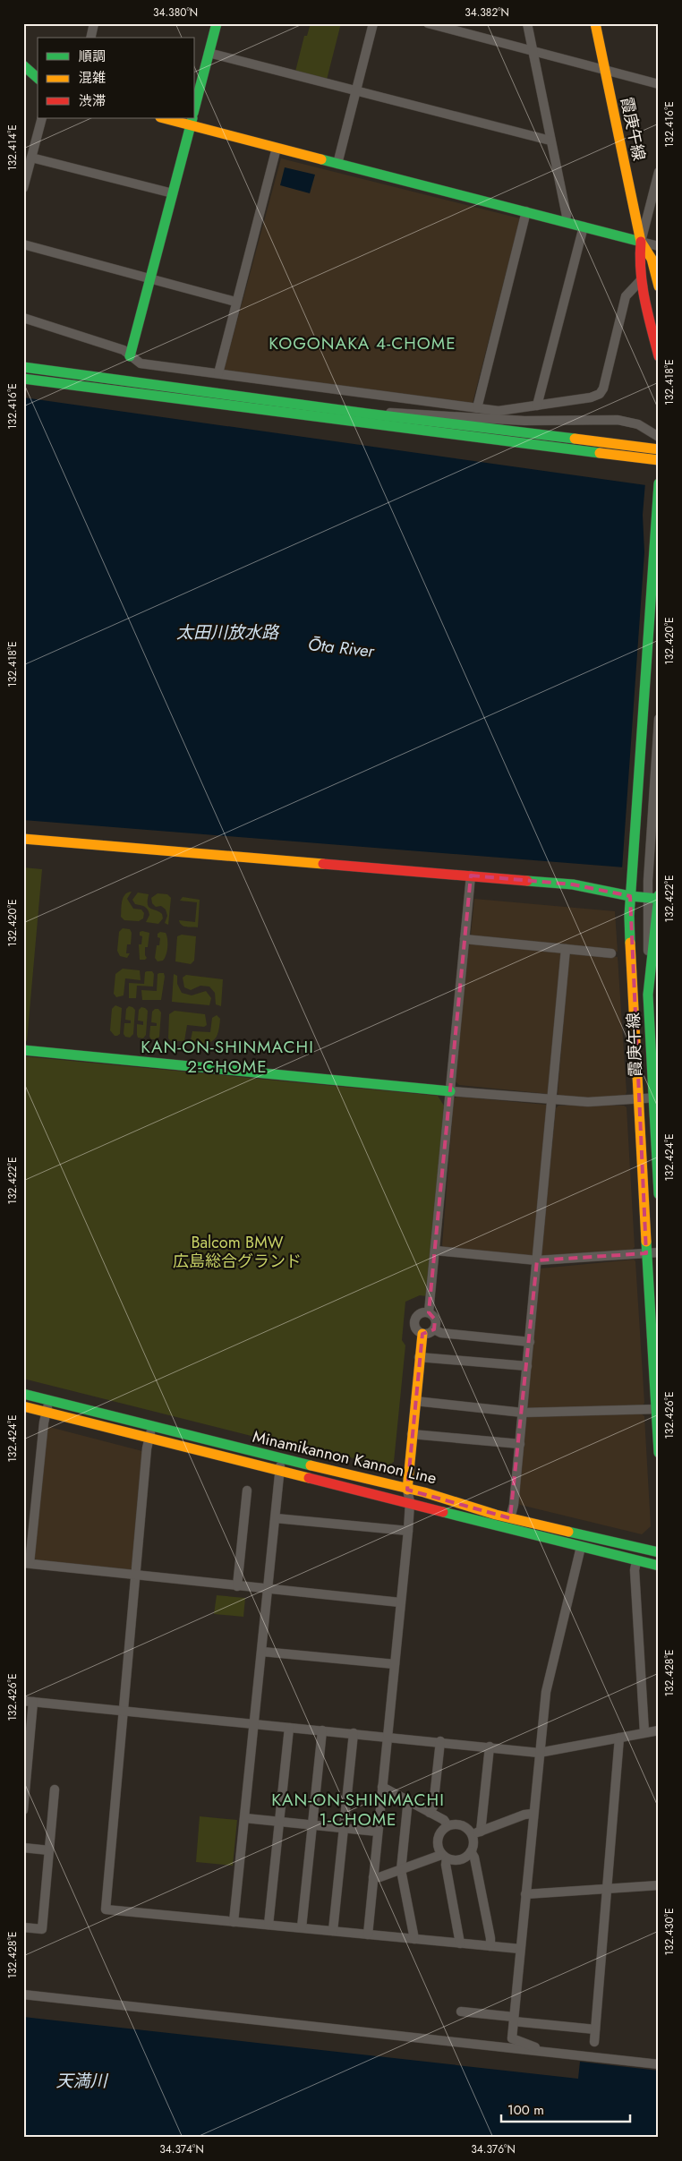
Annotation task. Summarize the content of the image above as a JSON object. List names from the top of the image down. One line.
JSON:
{"streets":{"street":["霞庚午線","Minamikannon Kannon Line"]},"districts":["KOGONAKA 4-CHOME","KAN-ON-SHINMACHI 2-CHOME","KAN-ON-SHINMACHI 1-CHOME"],"water":["太田川放水路","Ōta River","天満川"],"parks":["Balcom BMW 広島総合グランド"],"legend":["順調","混雑","渋滞"],"scale_bar":"100 m","coordinates":["34.380°N","34.382°N","132.416°E","132.414°E","132.418°E","132.420°E","132.422°E","132.424°E","132.426°E","132.428°E","132.430°E","34.374°N","34.376°N"]}
